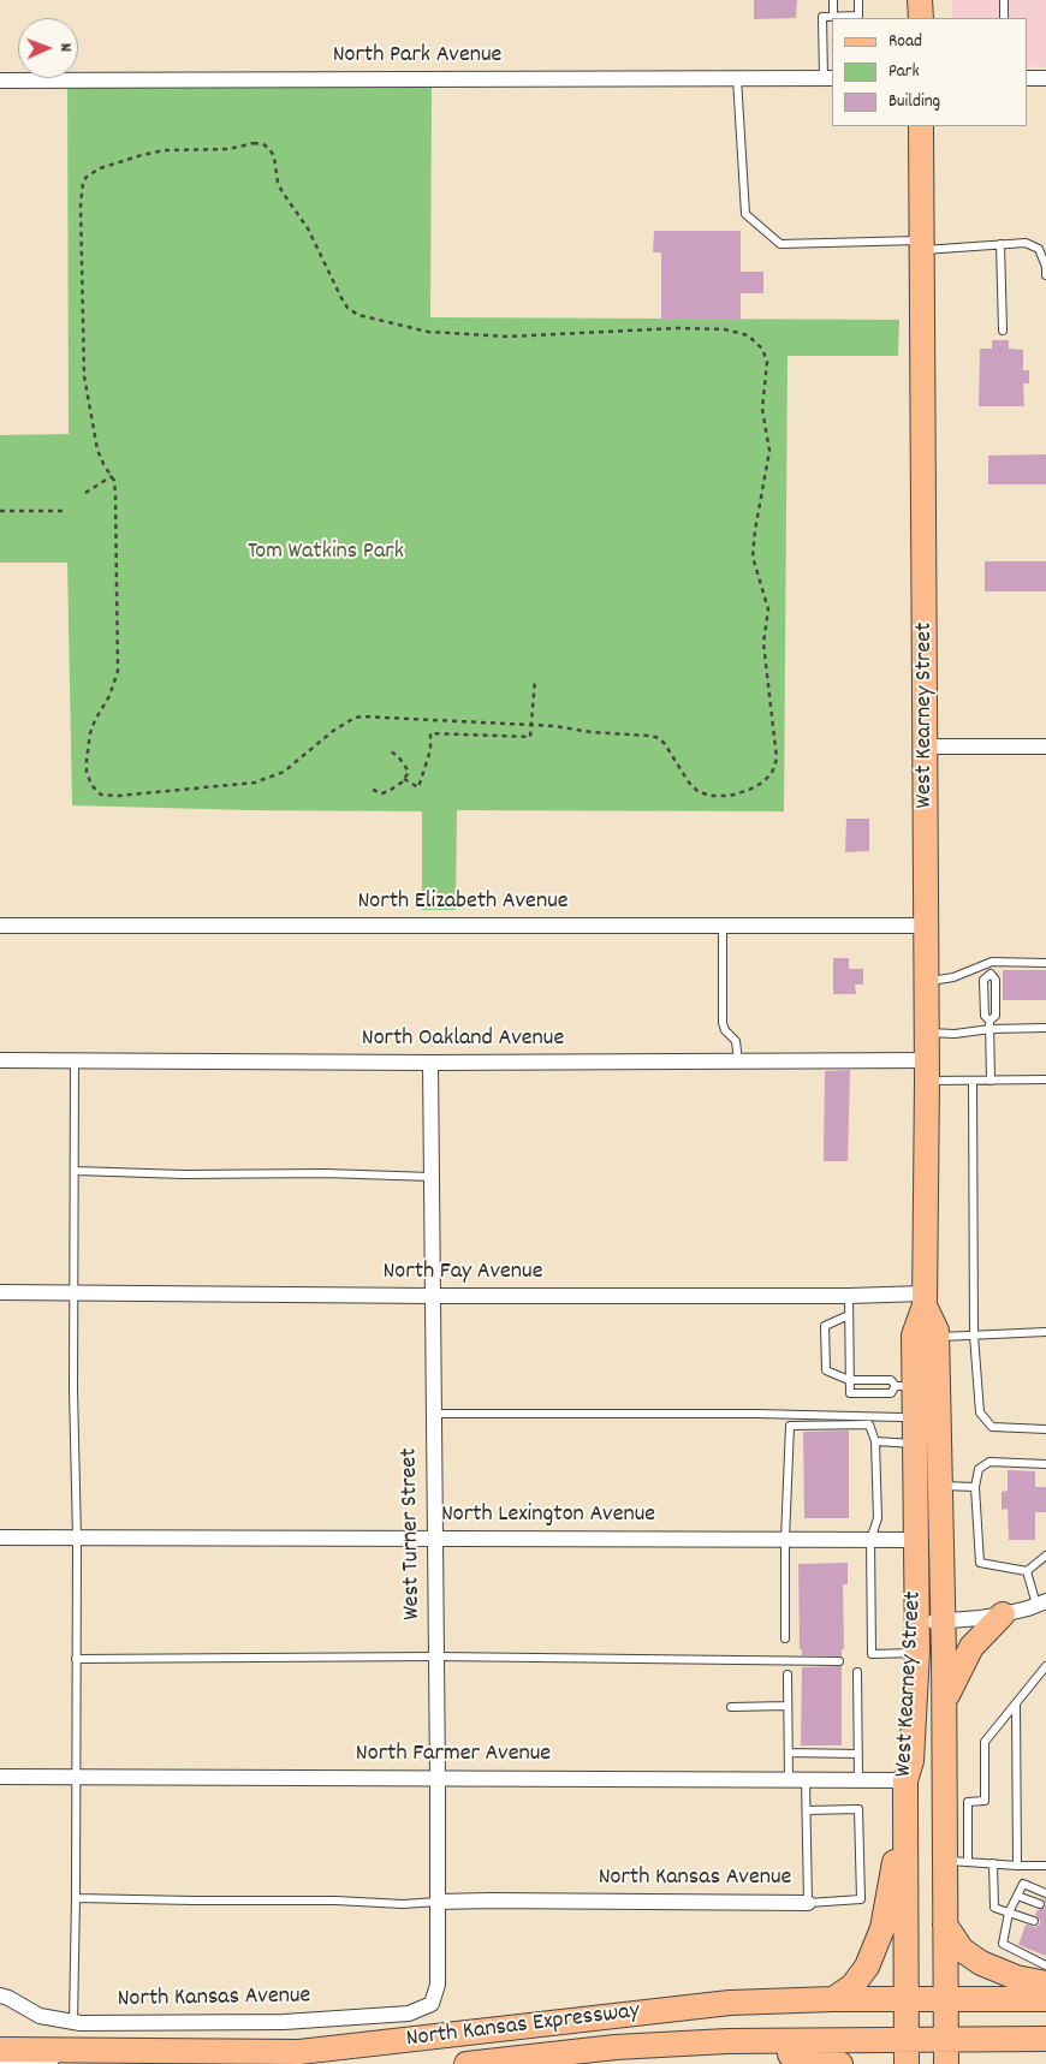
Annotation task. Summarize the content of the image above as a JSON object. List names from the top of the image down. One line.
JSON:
{"streets":{"main road":["West Kearney Street","North Kansas Expressway"],"street":["North Park Avenue","North Elizabeth Avenue","North Oakland Avenue","North Fay Avenue","North Lexington Avenue","West Turner Street","North Farmer Avenue","North Kansas Avenue"]},"crossings":[["West Kearney Street","North Elizabeth Avenue"],["West Kearney Street","North Oakland Avenue"],["West Kearney Street","North Fay Avenue"],["West Kearney Street","North Lexington Avenue"],["West Kearney Street","North Farmer Avenue"],["West Kearney Street","North Kansas Expressway"],["North Oakland Avenue","West Turner Street"],["North Fay Avenue","West Turner Street"],["North Lexington Avenue","West Turner Street"],["West Turner Street","North Farmer Avenue"],["West Turner Street","North Kansas Avenue"]],"parks":["Tom Watkins Park"],"legend":["Road","Park","Building"],"north":"right"}
